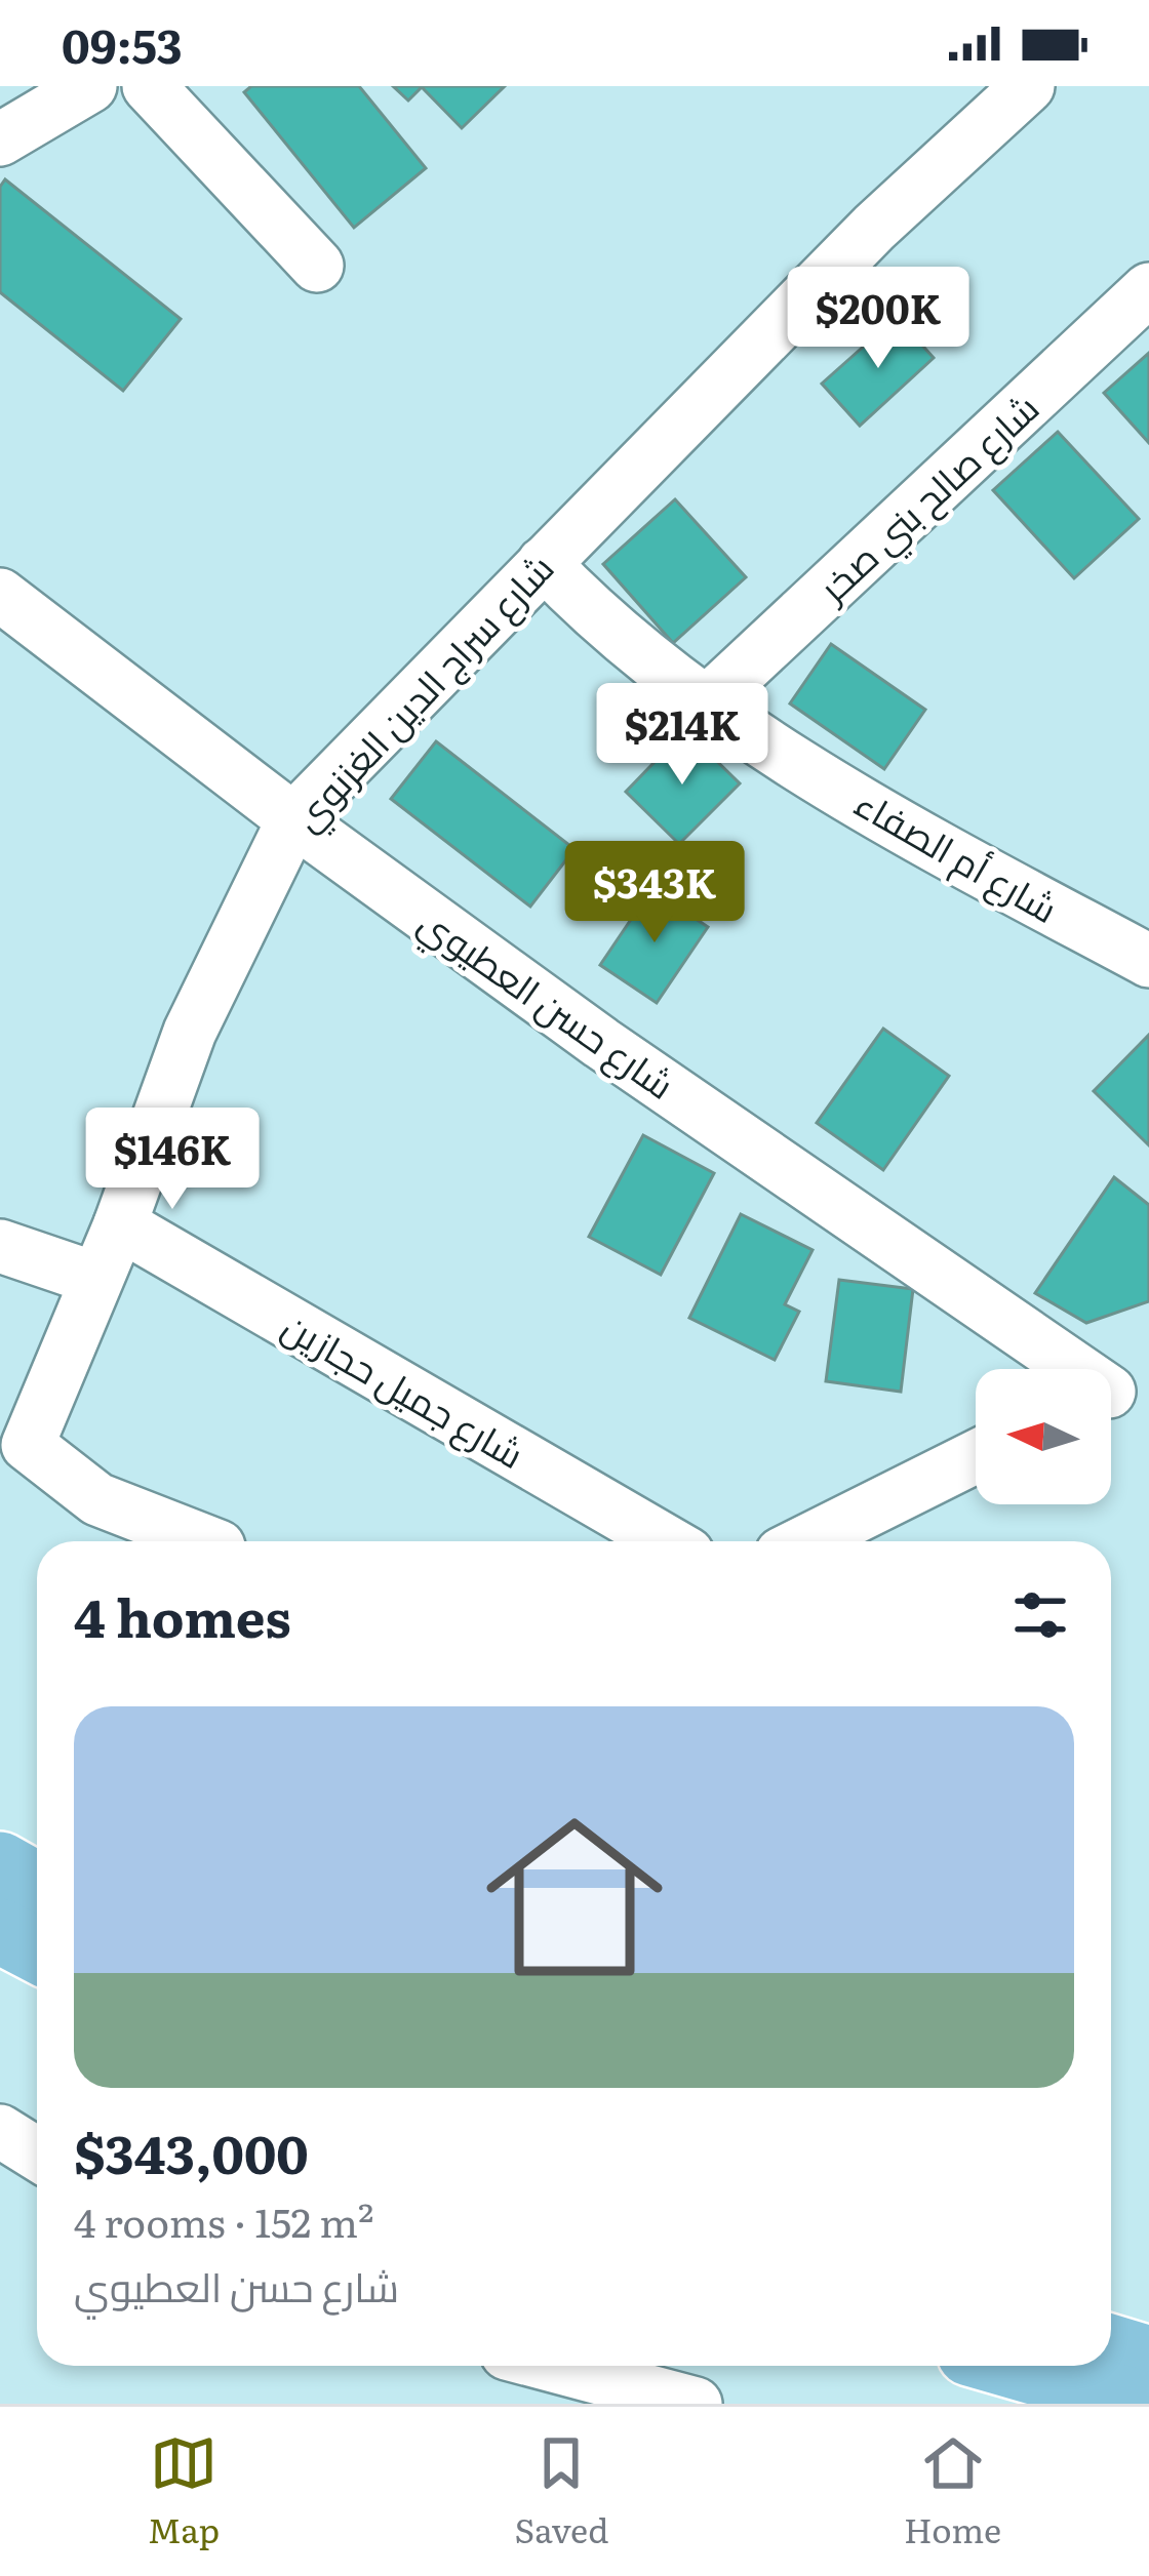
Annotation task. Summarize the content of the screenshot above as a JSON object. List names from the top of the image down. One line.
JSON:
{"streets":{"street":["شارع صالح بني صخر","شارع سراج الدين الغزنوي","شارع أم الصفاء","شارع حسن العطيوي","شارع جميل حجازين"]},"crossings":[["شارع صالح بني صخر","شارع أم الصفاء"],["شارع سراج الدين الغزنوي","شارع أم الصفاء"],["شارع سراج الدين الغزنوي","شارع حسن العطيوي"],["شارع سراج الدين الغزنوي","شارع جميل حجازين"]],"north":"left","page":{"status":"09:53","price":["$200K","$214K","$343K","$146K"],"heading":"4 homes","list":[{"name":"$343,000","note":"4 rooms · 152 m² · شارع حسن العطيوي"}],"tabs":["Map","Saved","Home"]}}
